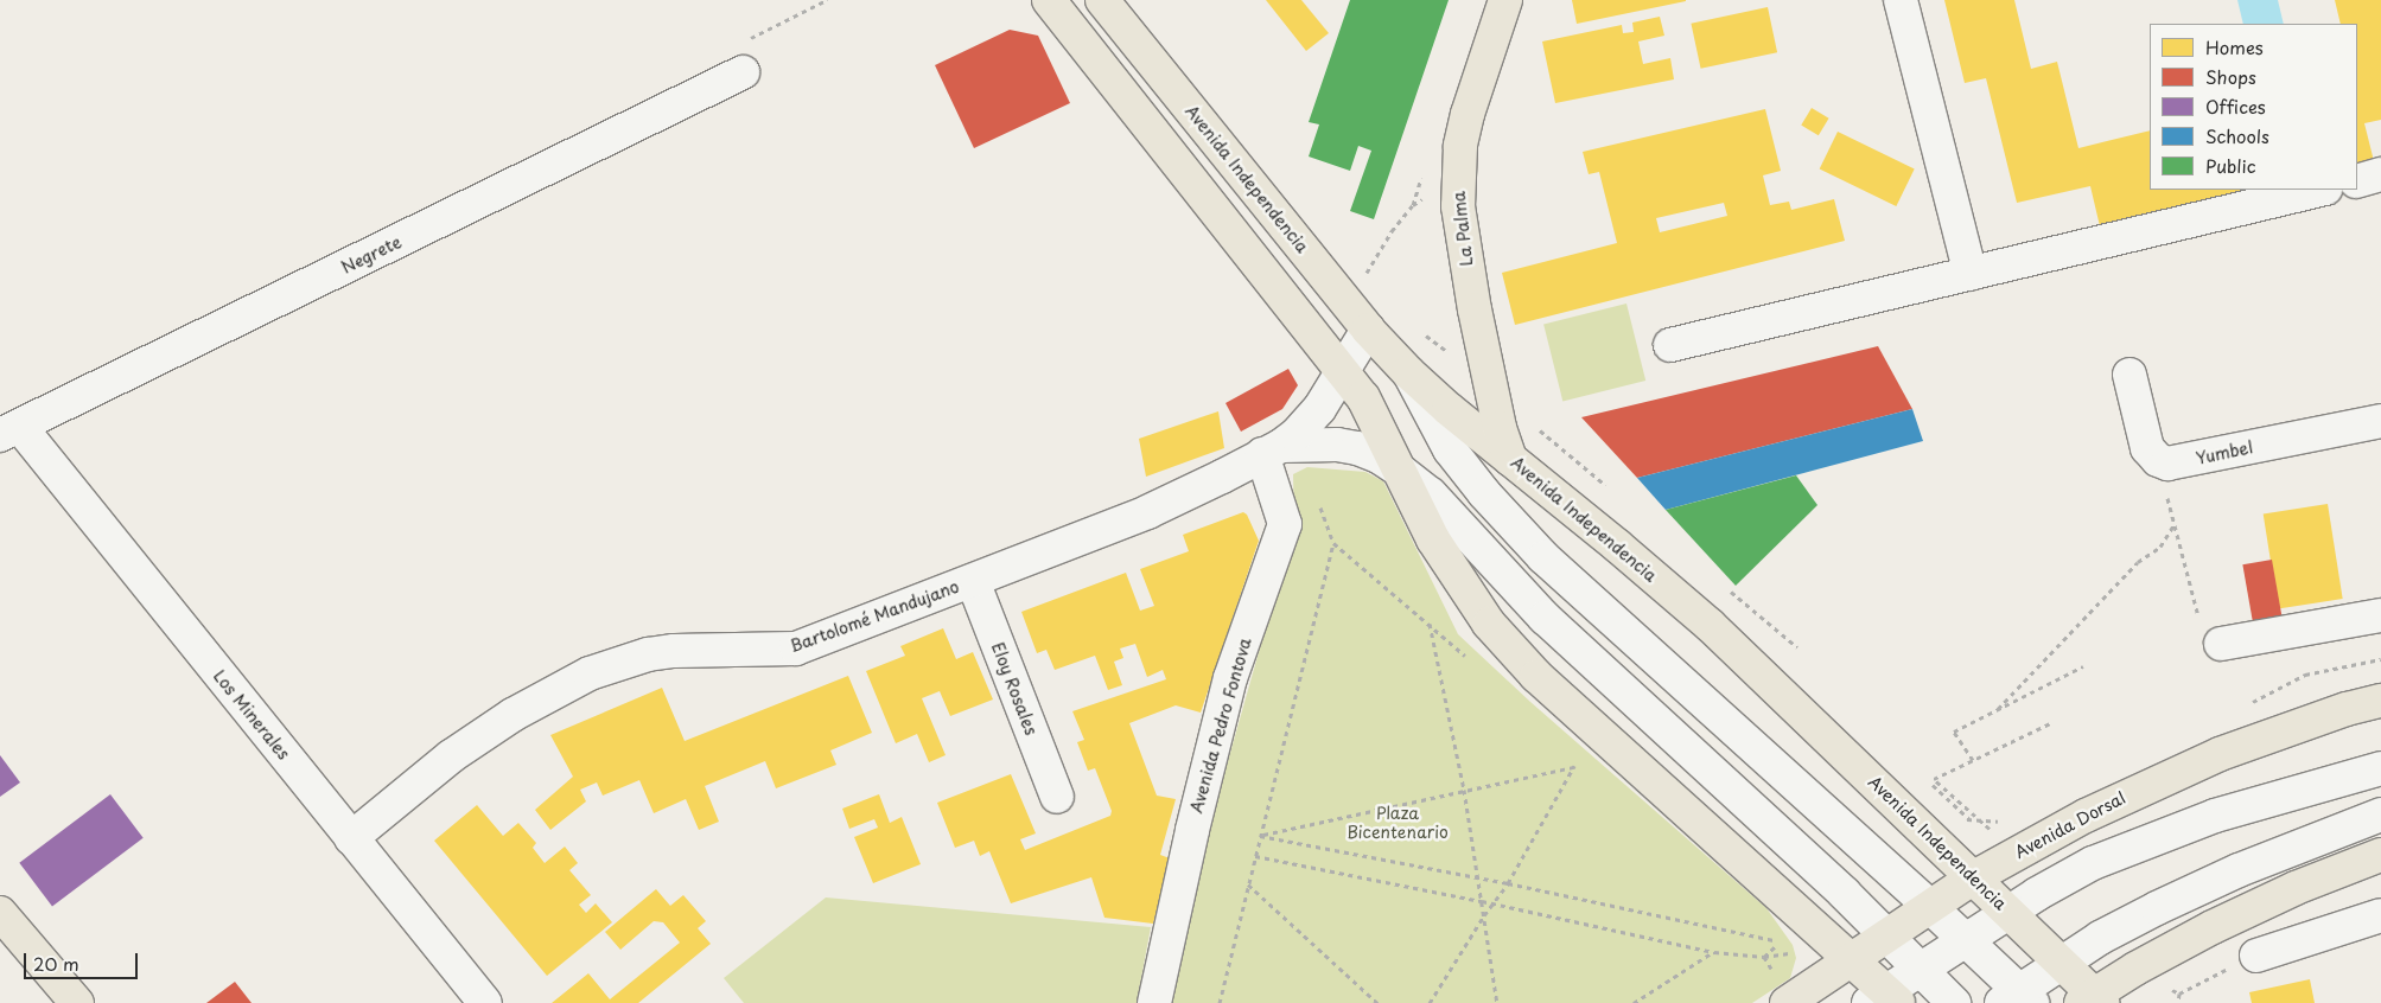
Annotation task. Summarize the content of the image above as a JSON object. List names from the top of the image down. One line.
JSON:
{"streets":{"main road":["Avenida Independencia","La Palma","Avenida Dorsal"],"street":["Negrete","Yumbel","Bartolomé Mandujano","Eloy Rosales","Los Minerales","Avenida Pedro Fontova"]},"crossings":[["Avenida Independencia","La Palma"],["Avenida Independencia","Avenida Dorsal"],["Negrete","Los Minerales"],["Bartolomé Mandujano","Eloy Rosales"],["Bartolomé Mandujano","Los Minerales"],["Bartolomé Mandujano","Avenida Pedro Fontova"]],"parks":["Plaza Bicentenario"],"legend":["Homes","Shops","Offices","Schools","Public"],"scale_bar":"20 m"}
